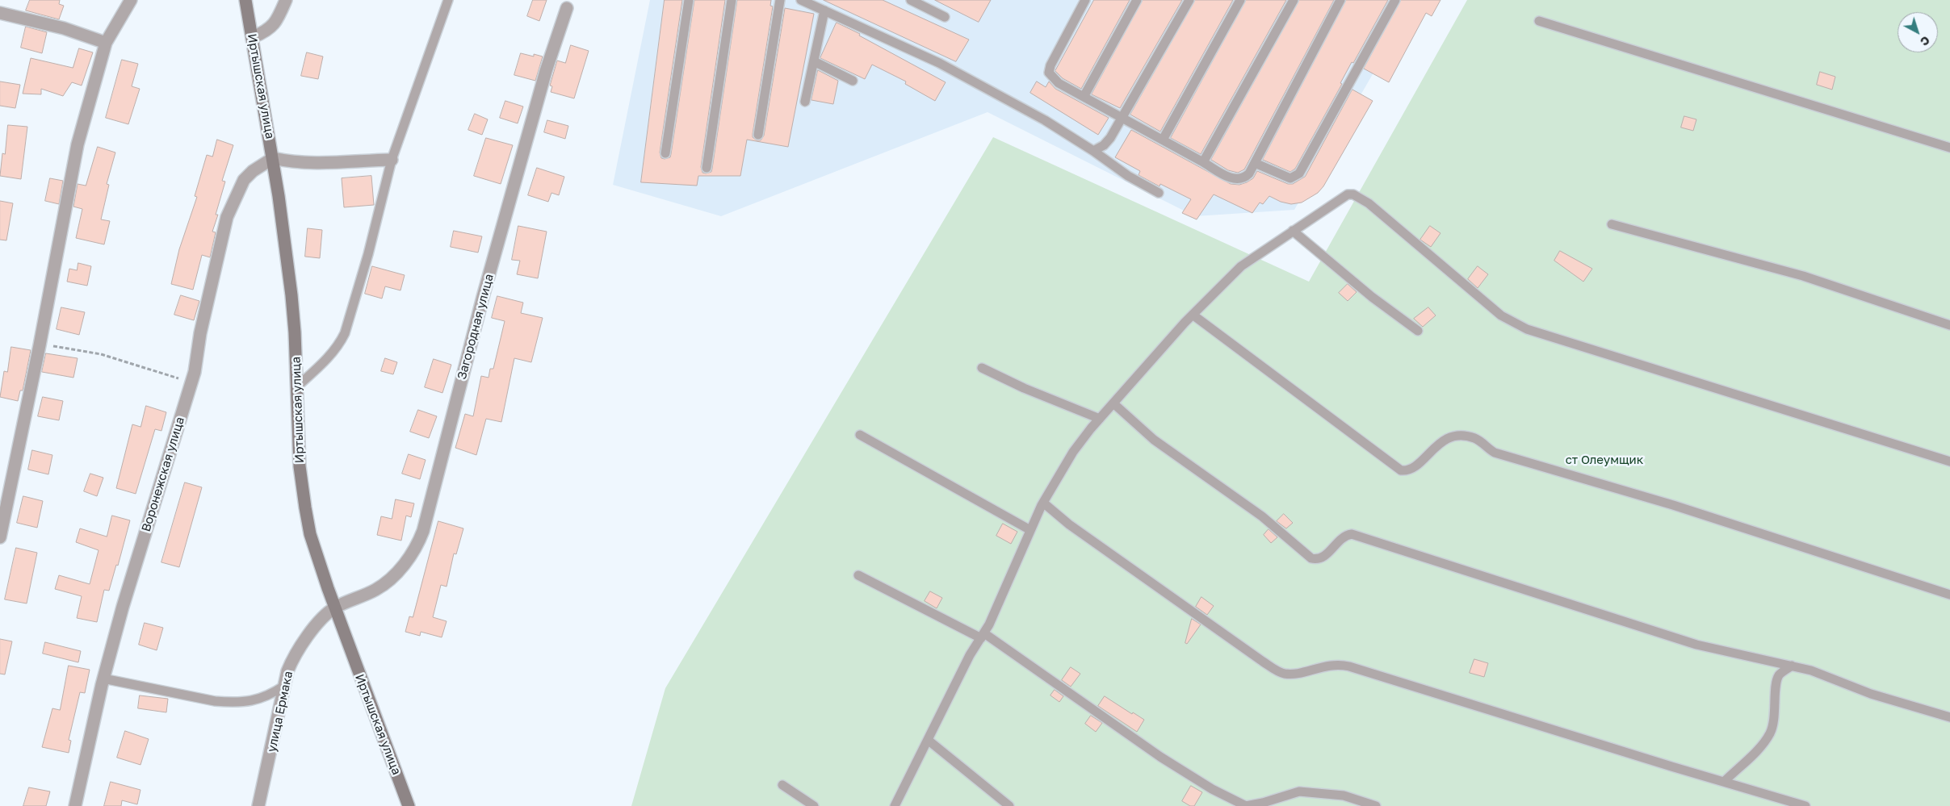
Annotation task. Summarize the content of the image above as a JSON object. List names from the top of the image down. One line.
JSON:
{"streets":{"main road":["Иртышская улица"],"street":["Загородная улица","Воронежская улица","улица Ермака"]},"crossings":[["Иртышская улица","Загородная улица"],["Иртышская улица","Воронежская улица"],["Иртышская улица","улица Ермака"],["Загородная улица","улица Ермака"]],"parks":["ст Олеумщик"],"north":"bottom right"}
